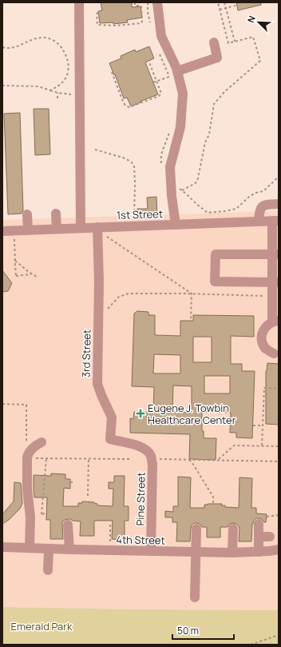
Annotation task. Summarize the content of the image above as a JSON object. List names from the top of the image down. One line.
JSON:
{"streets":{"street":["1st Street","3rd Street","Pine Street","4th Street"]},"crossings":[["1st Street","3rd Street"],["3rd Street","Pine Street"],["Pine Street","4th Street"]],"parks":["Emerald Park"],"places":{"health":["Eugene J. Towbin Healthcare Center"]},"scale_bar":"50 m","north":"top left"}
